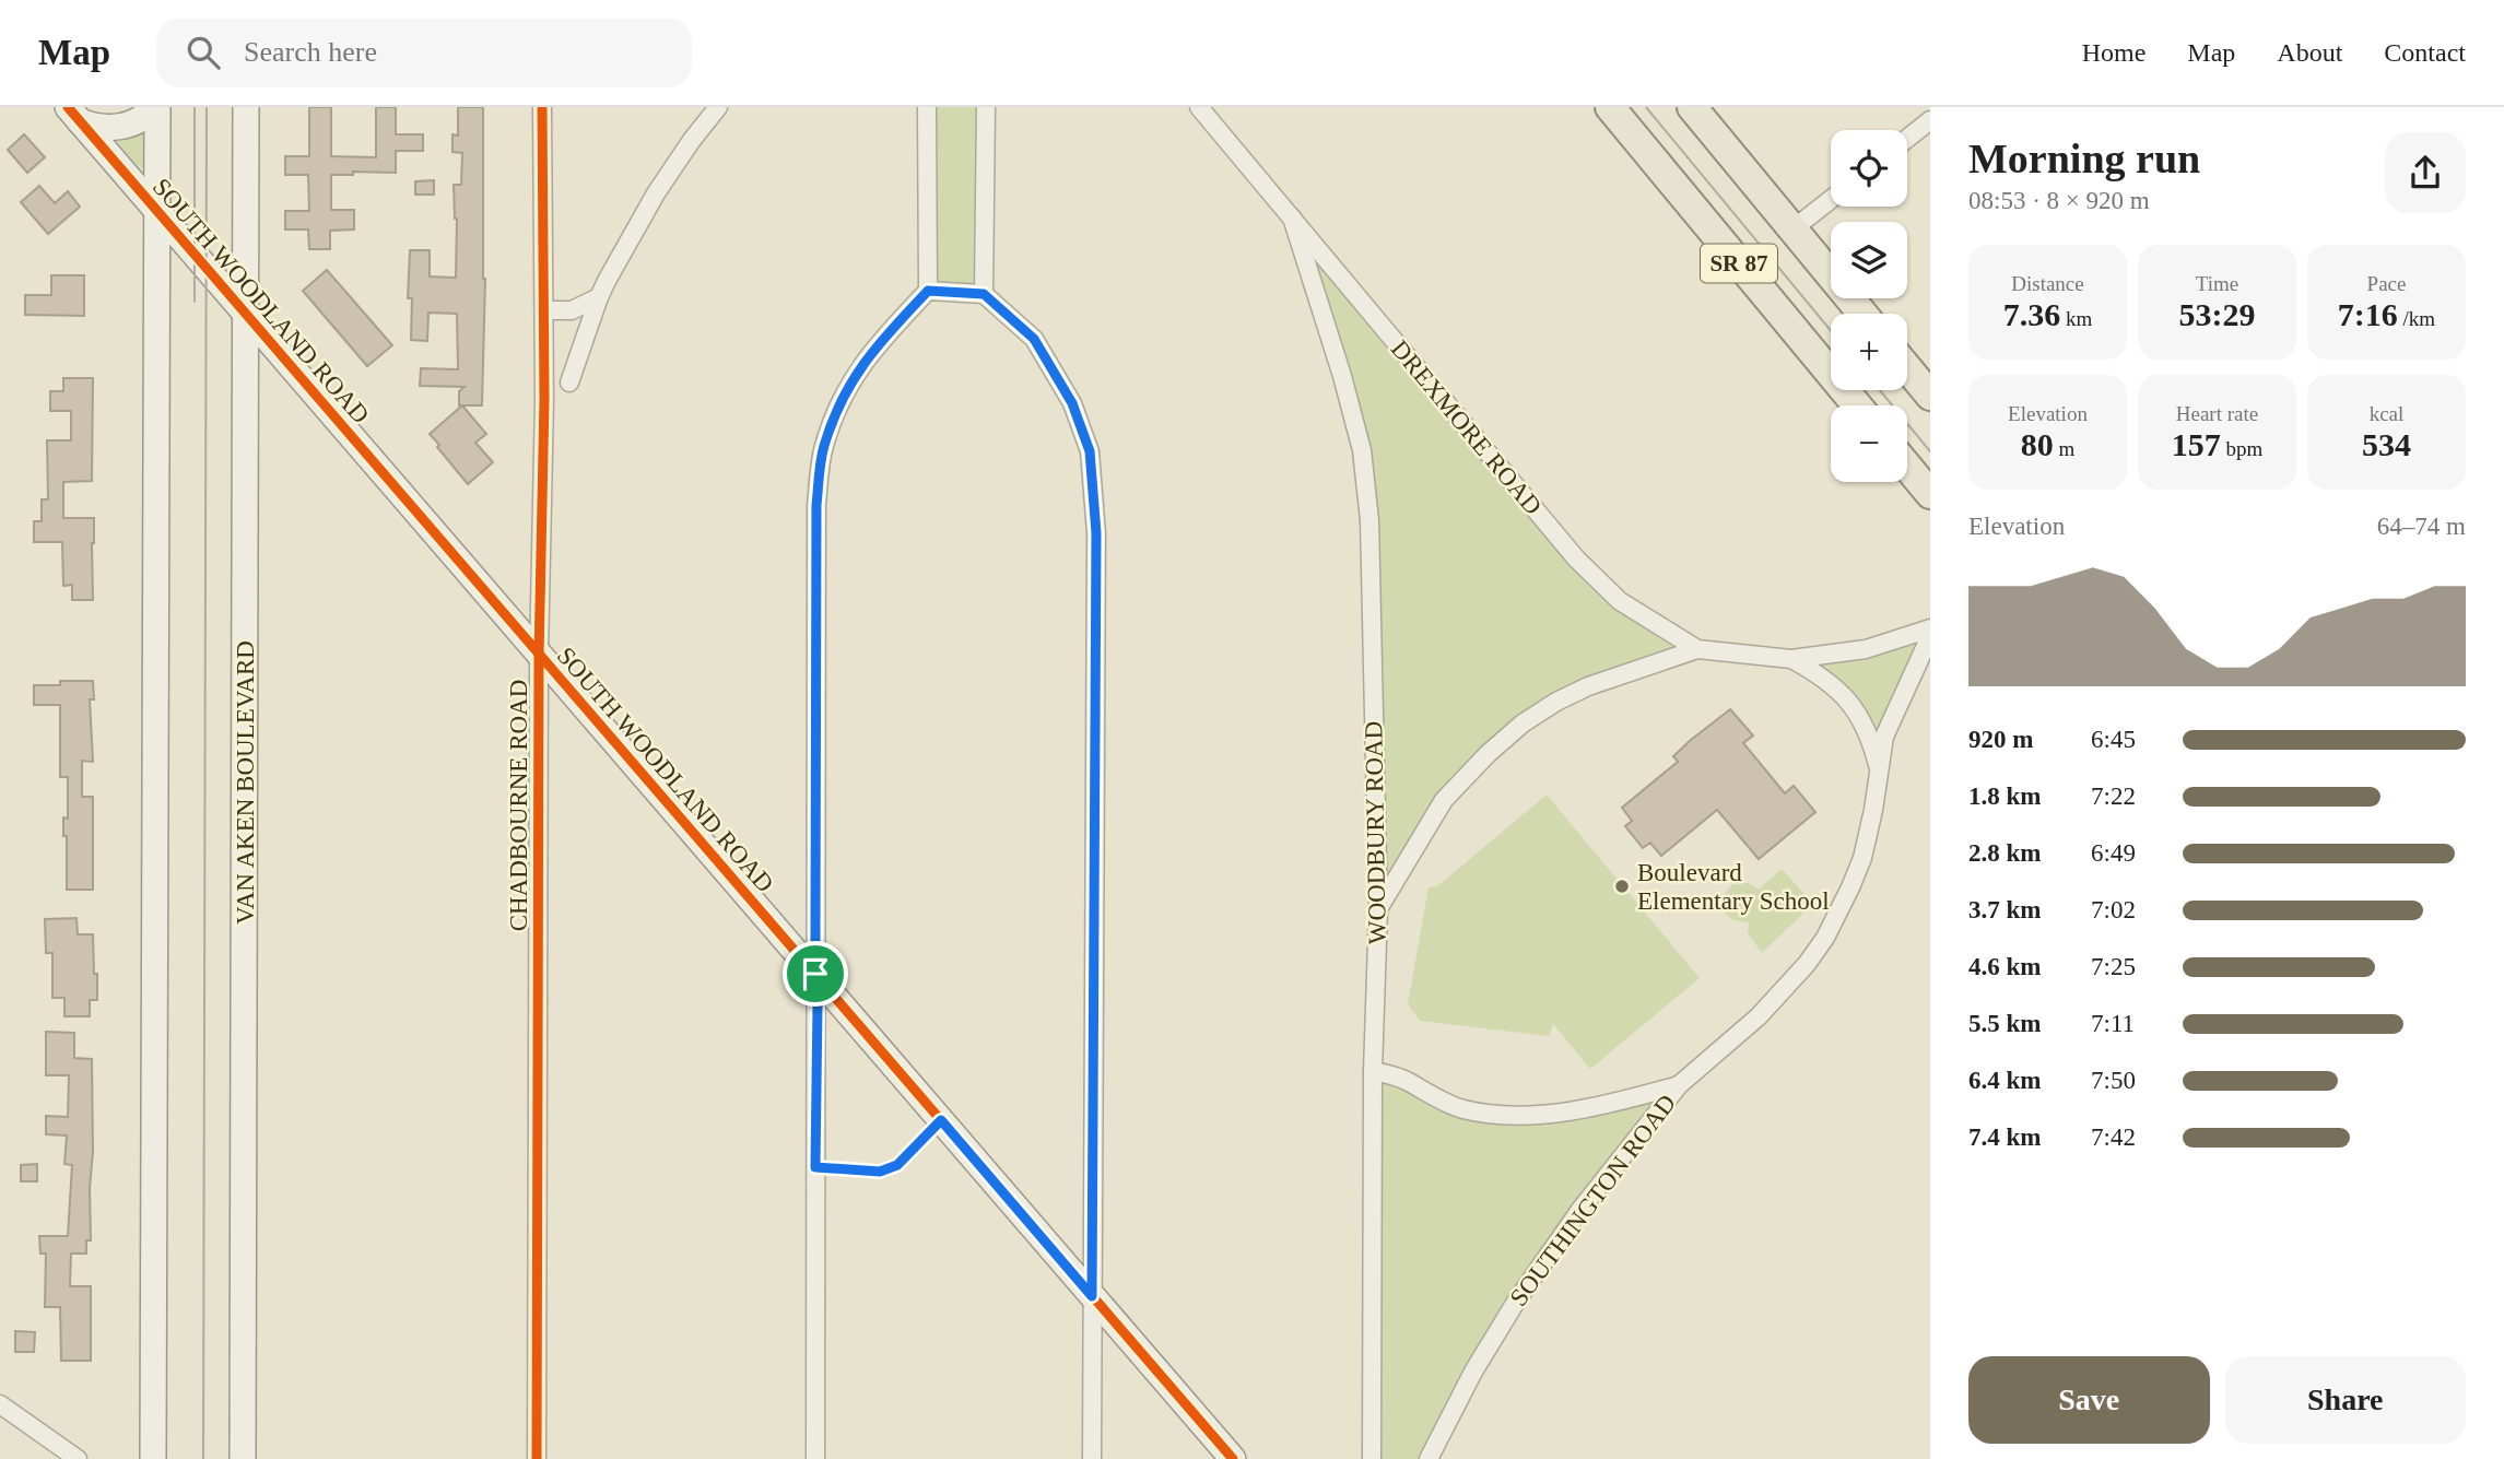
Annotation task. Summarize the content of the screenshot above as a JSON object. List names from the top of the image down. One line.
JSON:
{"streets":{"main road":["SR 87","SOUTH WOODLAND ROAD","VAN AKEN BOULEVARD"],"street":["DREXMORE ROAD","CHADBOURNE ROAD","WOODBURY ROAD","SOUTHINGTON ROAD"]},"crossings":[["SOUTH WOODLAND ROAD","VAN AKEN BOULEVARD"],["SOUTH WOODLAND ROAD","CHADBOURNE ROAD"],["DREXMORE ROAD","WOODBURY ROAD"],["DREXMORE ROAD","SOUTHINGTON ROAD"]],"places":["Boulevard Elementary School"],"page":{"header":"Map","search":"Search here","nav":["Home","Map","About","Contact"],"heading":["Morning run","08:53 · 8 × 920 m"],"map_buttons":["+","−"],"stats":[["Distance","7.36 km"],["Time","53:29"],["Pace","7:16 /km"],["Elevation","80 m"],["Heart rate","157 bpm"],["kcal","534"]],"chart":["Elevation","64–74 m"],"list":[{"name":"920 m","note":"6:45"},{"name":"1.8 km","note":"7:22"},{"name":"2.8 km","note":"6:49"},{"name":"3.7 km","note":"7:02"},{"name":"4.6 km","note":"7:25"},{"name":"5.5 km","note":"7:11"},{"name":"6.4 km","note":"7:50"},{"name":"7.4 km","note":"7:42"}],"buttons":["Save","Share"]}}
